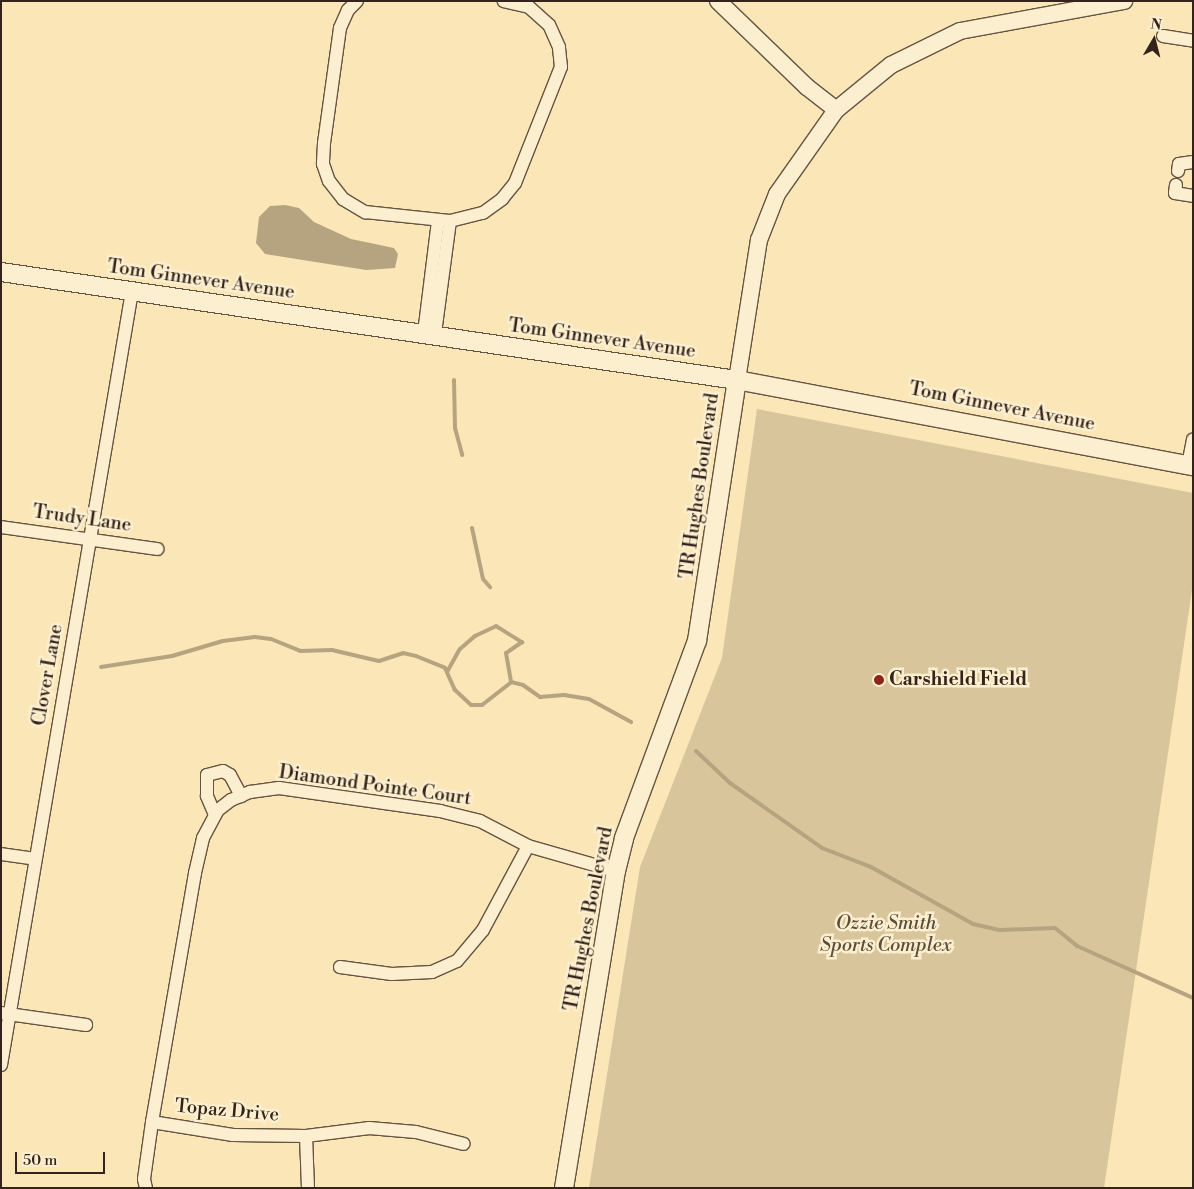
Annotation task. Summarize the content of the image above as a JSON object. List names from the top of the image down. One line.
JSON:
{"streets":{"main road":["Tom Ginnever Avenue","TR Hughes Boulevard"],"street":["Trudy Lane","Clover Lane","Diamond Pointe Court","Topaz Drive"]},"crossings":[["Tom Ginnever Avenue","TR Hughes Boulevard"],["Tom Ginnever Avenue","Clover Lane"],["TR Hughes Boulevard","Diamond Pointe Court"],["Trudy Lane","Clover Lane"],["Diamond Pointe Court","Topaz Drive"]],"parks":["Ozzie Smith Sports Complex"],"places":["Carshield Field"],"scale_bar":"50 m","north":"top"}
